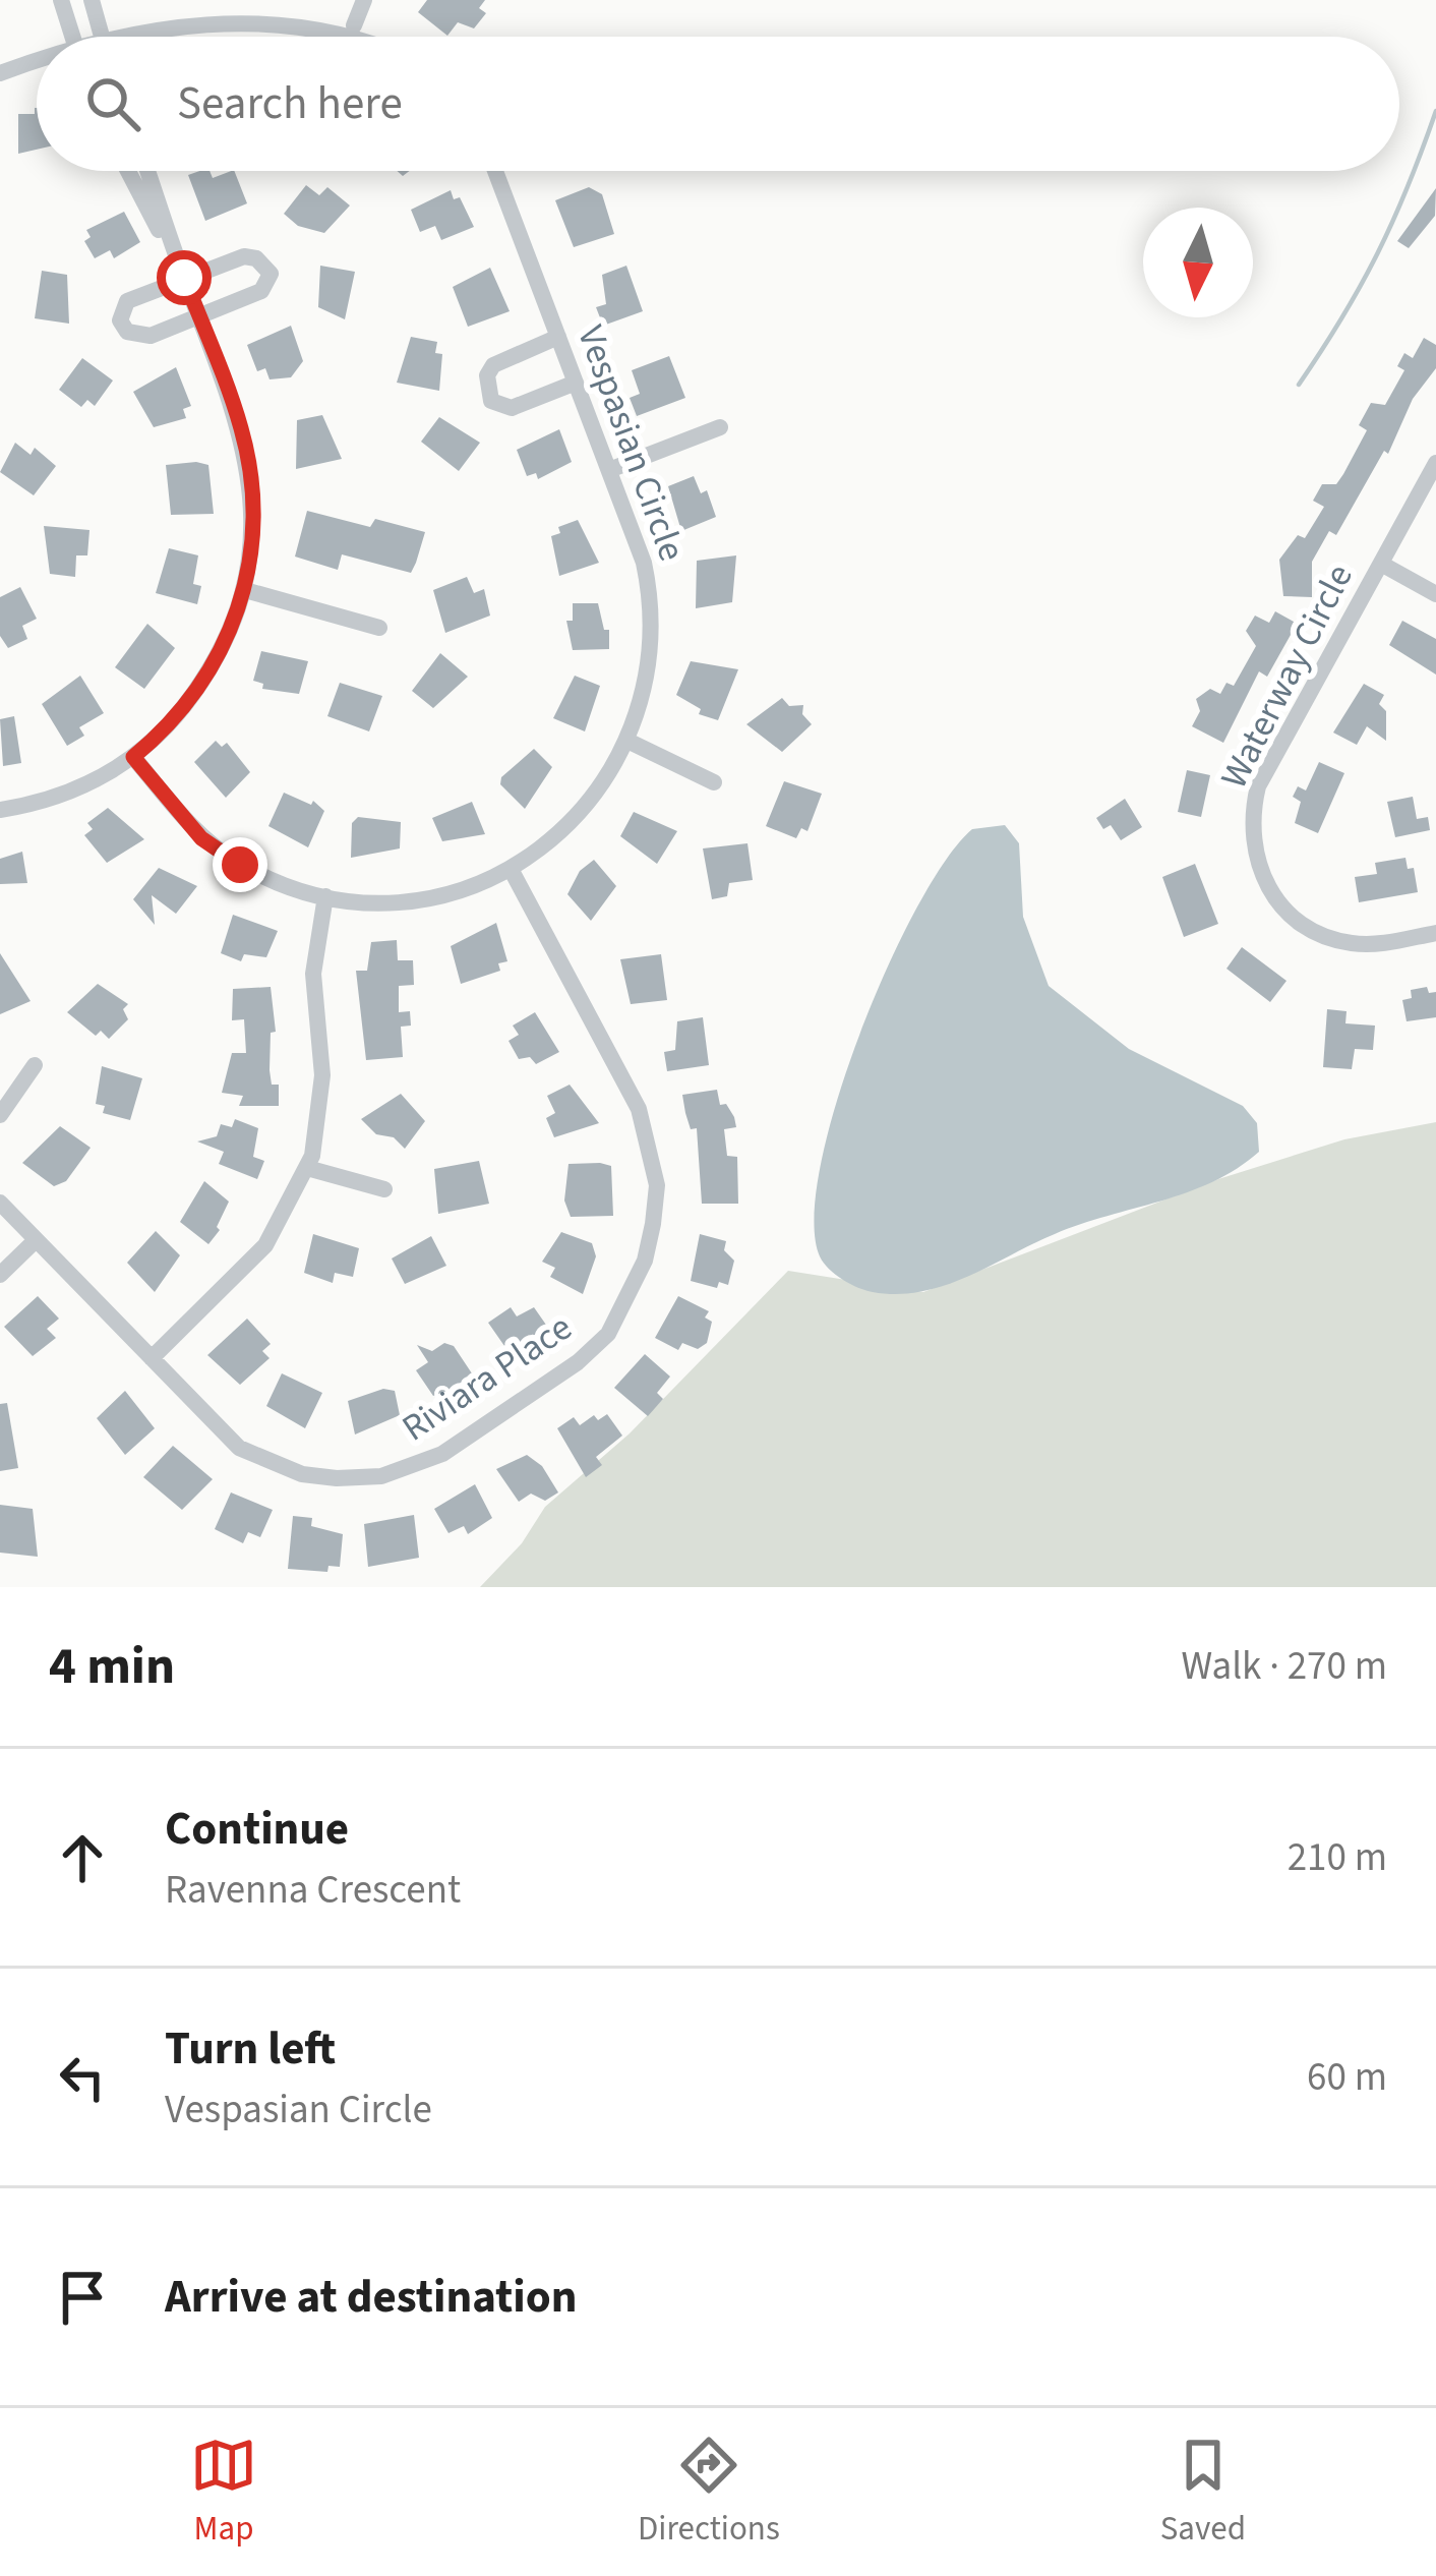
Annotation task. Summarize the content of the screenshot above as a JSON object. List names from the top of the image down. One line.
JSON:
{"streets":{"street":["Vespasian Circle","Waterway Circle","Riviara Place"]},"crossings":[["Vespasian Circle","Riviara Place"]],"north":"bottom","page":{"search":"Search here","heading":["4 min","Walk · 270 m"],"list":[["Continue","Ravenna Crescent","210 m"],["Turn left","Vespasian Circle","60 m"],"Arrive at destination"],"nav":["Map","Directions","Saved"]}}
